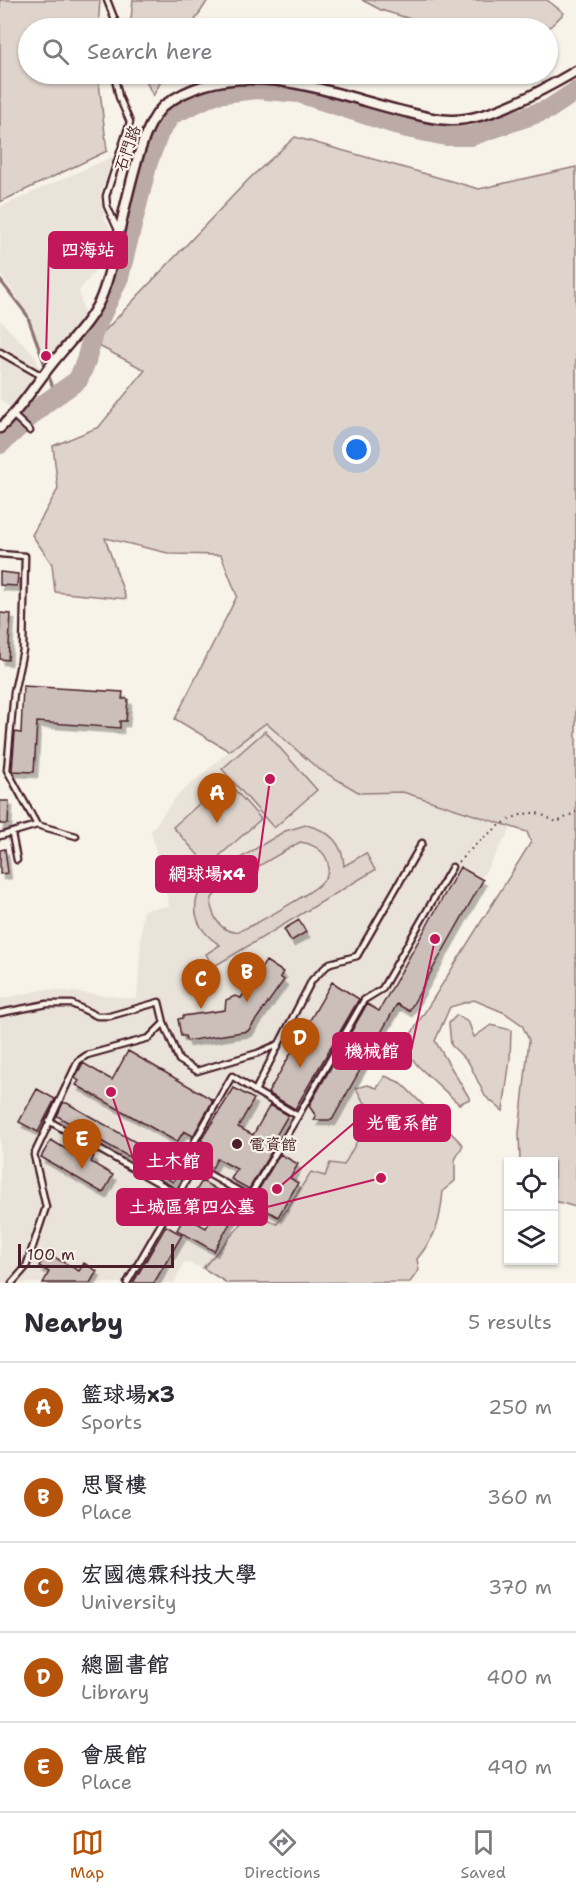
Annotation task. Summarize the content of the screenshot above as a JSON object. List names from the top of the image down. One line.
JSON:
{"streets":{"street":["石門路"]},"places":["四海站","網球場x4","機械館","土木館","電資館","土城區第四公墓","光電系館"],"scale_bar":"100 m","page":{"search":"Search here","pins":["A","B","C","D","E"],"scale":"100 m","heading":["Nearby","5 results"],"list":[{"mark":"A","name":"籃球場x3","note":"Sports","value":"250 m"},{"mark":"B","name":"思賢樓","note":"Place","value":"360 m"},{"mark":"C","name":"宏國德霖科技大學","note":"University","value":"370 m"},{"mark":"D","name":"總圖書館","note":"Library","value":"400 m"},{"mark":"E","name":"會展館","note":"Place","value":"490 m"}],"nav":["Map","Directions","Saved"]}}
